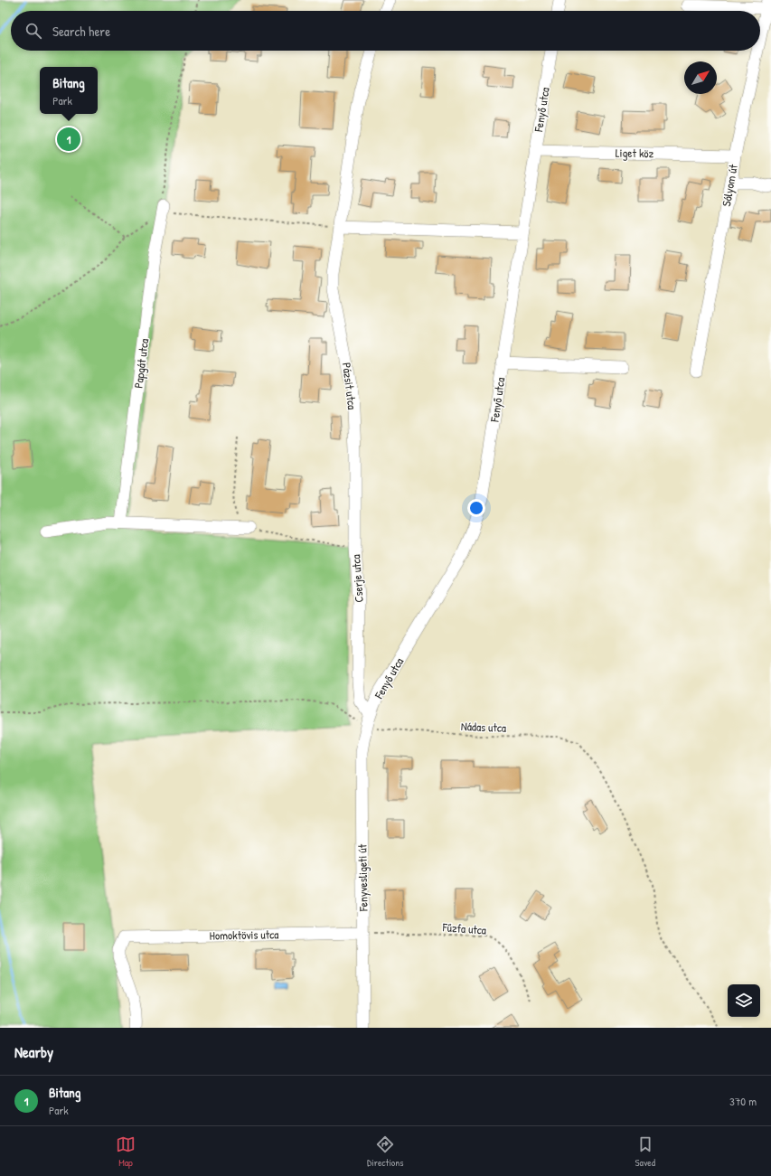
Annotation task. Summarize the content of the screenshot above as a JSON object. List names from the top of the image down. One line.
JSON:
{"streets":{"street":["Fenyő utca","Liget köz","Sólyom út","Papgát utca","Pázsit utca","Cserje utca","Fenyvesligeti út","Homoktövis utca"],"path":["Nádas utca","Fűzfa utca"]},"crossings":[["Fenyő utca","Liget köz"],["Fenyő utca","Cserje utca"],["Fenyő utca","Nádas utca"],["Fenyő utca","Fenyvesligeti út"],["Liget köz","Sólyom út"],["Pázsit utca","Cserje utca"],["Nádas utca","Fenyvesligeti út"],["Fenyvesligeti út","Fűzfa utca"],["Fenyvesligeti út","Homoktövis utca"],["Fűzfa utca","Homoktövis utca"]],"north":"top right","page":{"search":"Search here","popup":["Bitang","Park"],"pins":"1","heading":"Nearby","list":[{"mark":"1","name":"Bitang","note":"Park","value":"370 m"}],"nav":["Map","Directions","Saved"]}}
